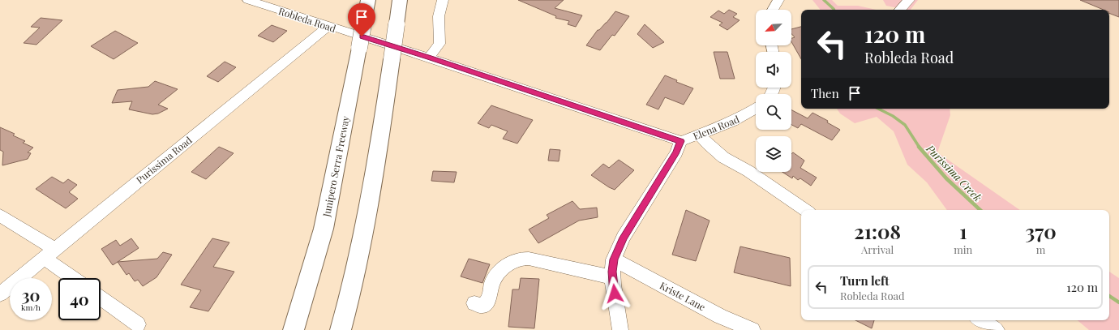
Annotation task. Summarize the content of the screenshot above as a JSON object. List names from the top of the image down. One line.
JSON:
{"streets":{"highway":["Junipero Serra Freeway"],"street":["Robleda Road","Elena Road","Purissima Road","Kriste Lane"]},"crossings":[["Robleda Road","Elena Road"],["Robleda Road","Purissima Road"],["Elena Road","Kriste Lane"]],"water":["Purissima Creek"],"north":"bottom left","page":{"turn":["120 m","Robleda Road"],"then":"Then","eta":["21:08","Arrival","1","min","370","m"],"list":[{"name":"Turn left","note":"Robleda Road","value":"120 m"}],"speed":"30 km/h","limit":"40"}}
